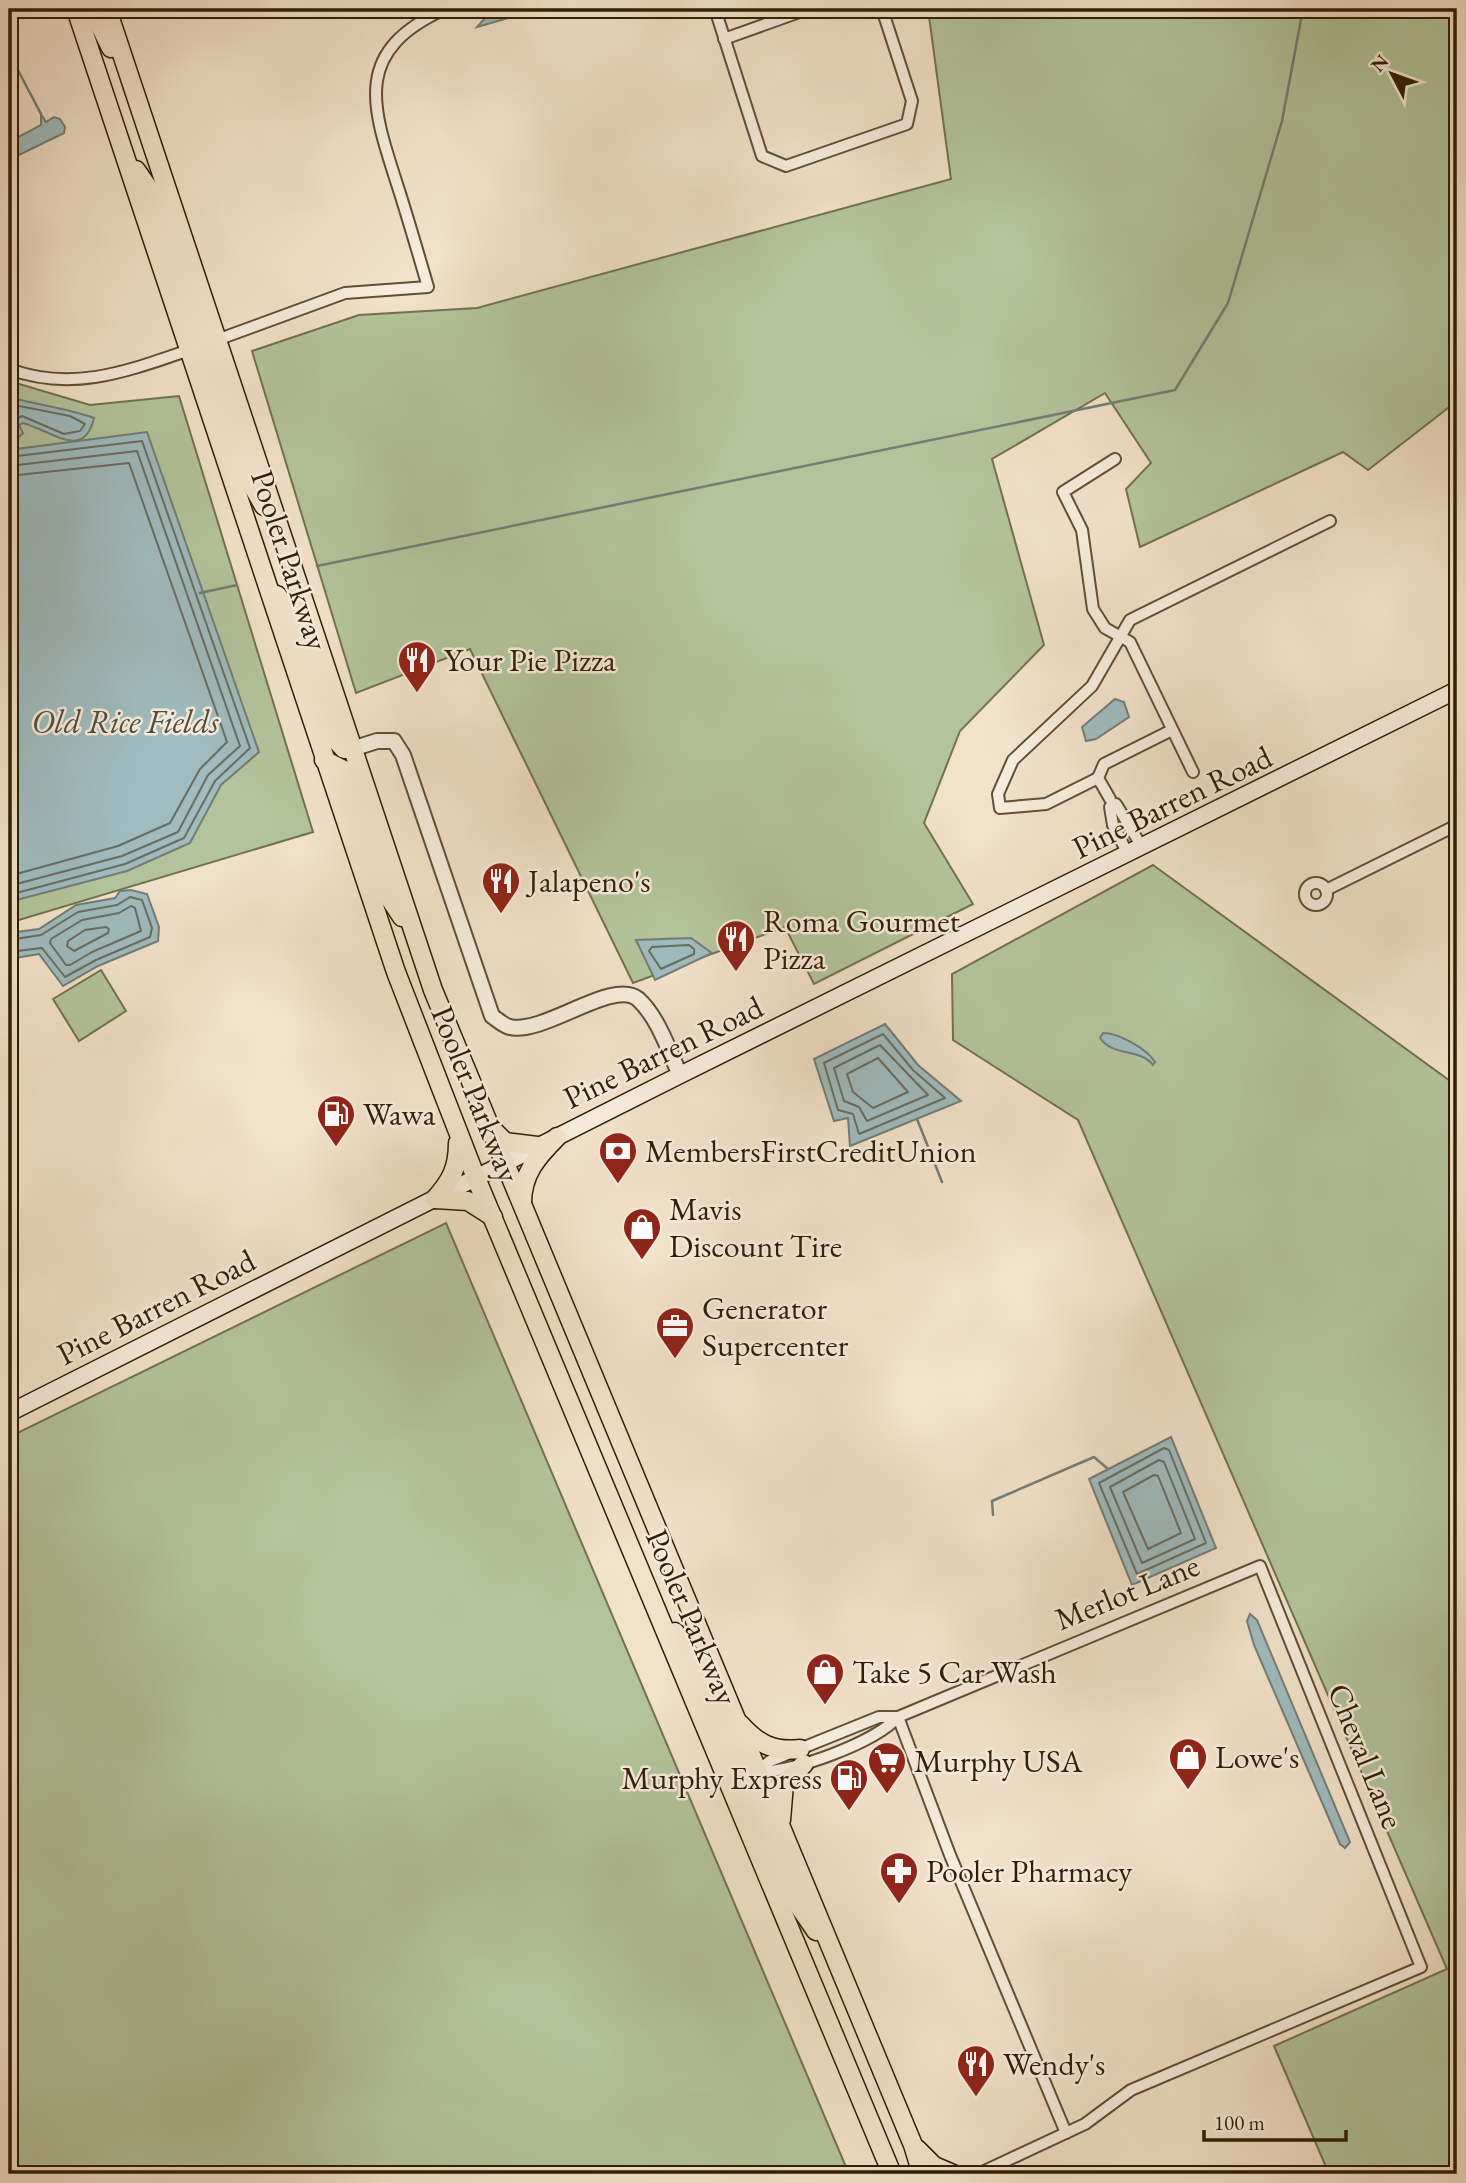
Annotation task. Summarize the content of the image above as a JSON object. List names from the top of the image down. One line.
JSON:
{"streets":{"main road":["Pooler Parkway","Pine Barren Road"],"street":["Merlot Lane","Cheval Lane"]},"crossings":[["Pooler Parkway","Pine Barren Road"],["Pooler Parkway","Merlot Lane"],["Merlot Lane","Cheval Lane"]],"water":["Old Rice Fields"],"places":{"restaurant":["Your Pie Pizza","Jalapeno's","Roma Gourmet Pizza","Wendy's"],"fuel station":["Wawa","Murphy Express"],"bank":["MembersFirstCreditUnion"],"shop":["Mavis Discount Tire","Take 5 Car Wash","Lowe's"],"office":["Generator Supercenter"],"supermarket":["Murphy USA"],"pharmacy":["Pooler Pharmacy"]},"scale_bar":"100 m","north":"top left"}
